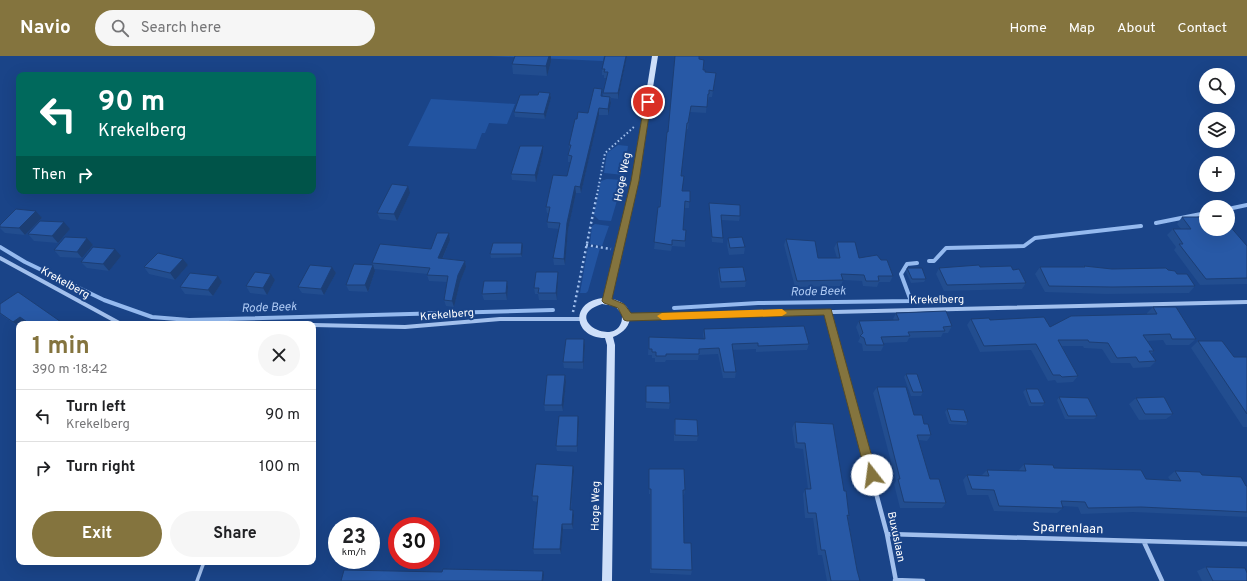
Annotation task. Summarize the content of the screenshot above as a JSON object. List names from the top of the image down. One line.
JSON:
{"streets":{"street":["Hoge Weg","Krekelberg","Sparrenlaan","Buxuslaan"]},"crossings":[["Hoge Weg","Krekelberg"],["Krekelberg","Buxuslaan"],["Sparrenlaan","Buxuslaan"]],"water":["Rode Beek"],"page":{"header":"Navio","search":"Search here","nav":["Home","Map","About","Contact"],"map_buttons":["+","−"],"turn":["90 m","Krekelberg"],"then":"Then","heading":["1 min","390 m · 18:42"],"list":[{"name":"Turn left","note":"Krekelberg","value":"90 m"},{"name":"Turn right","value":"100 m"}],"buttons":["Exit","Share"],"speed":"23 km/h","limit":"30"}}
